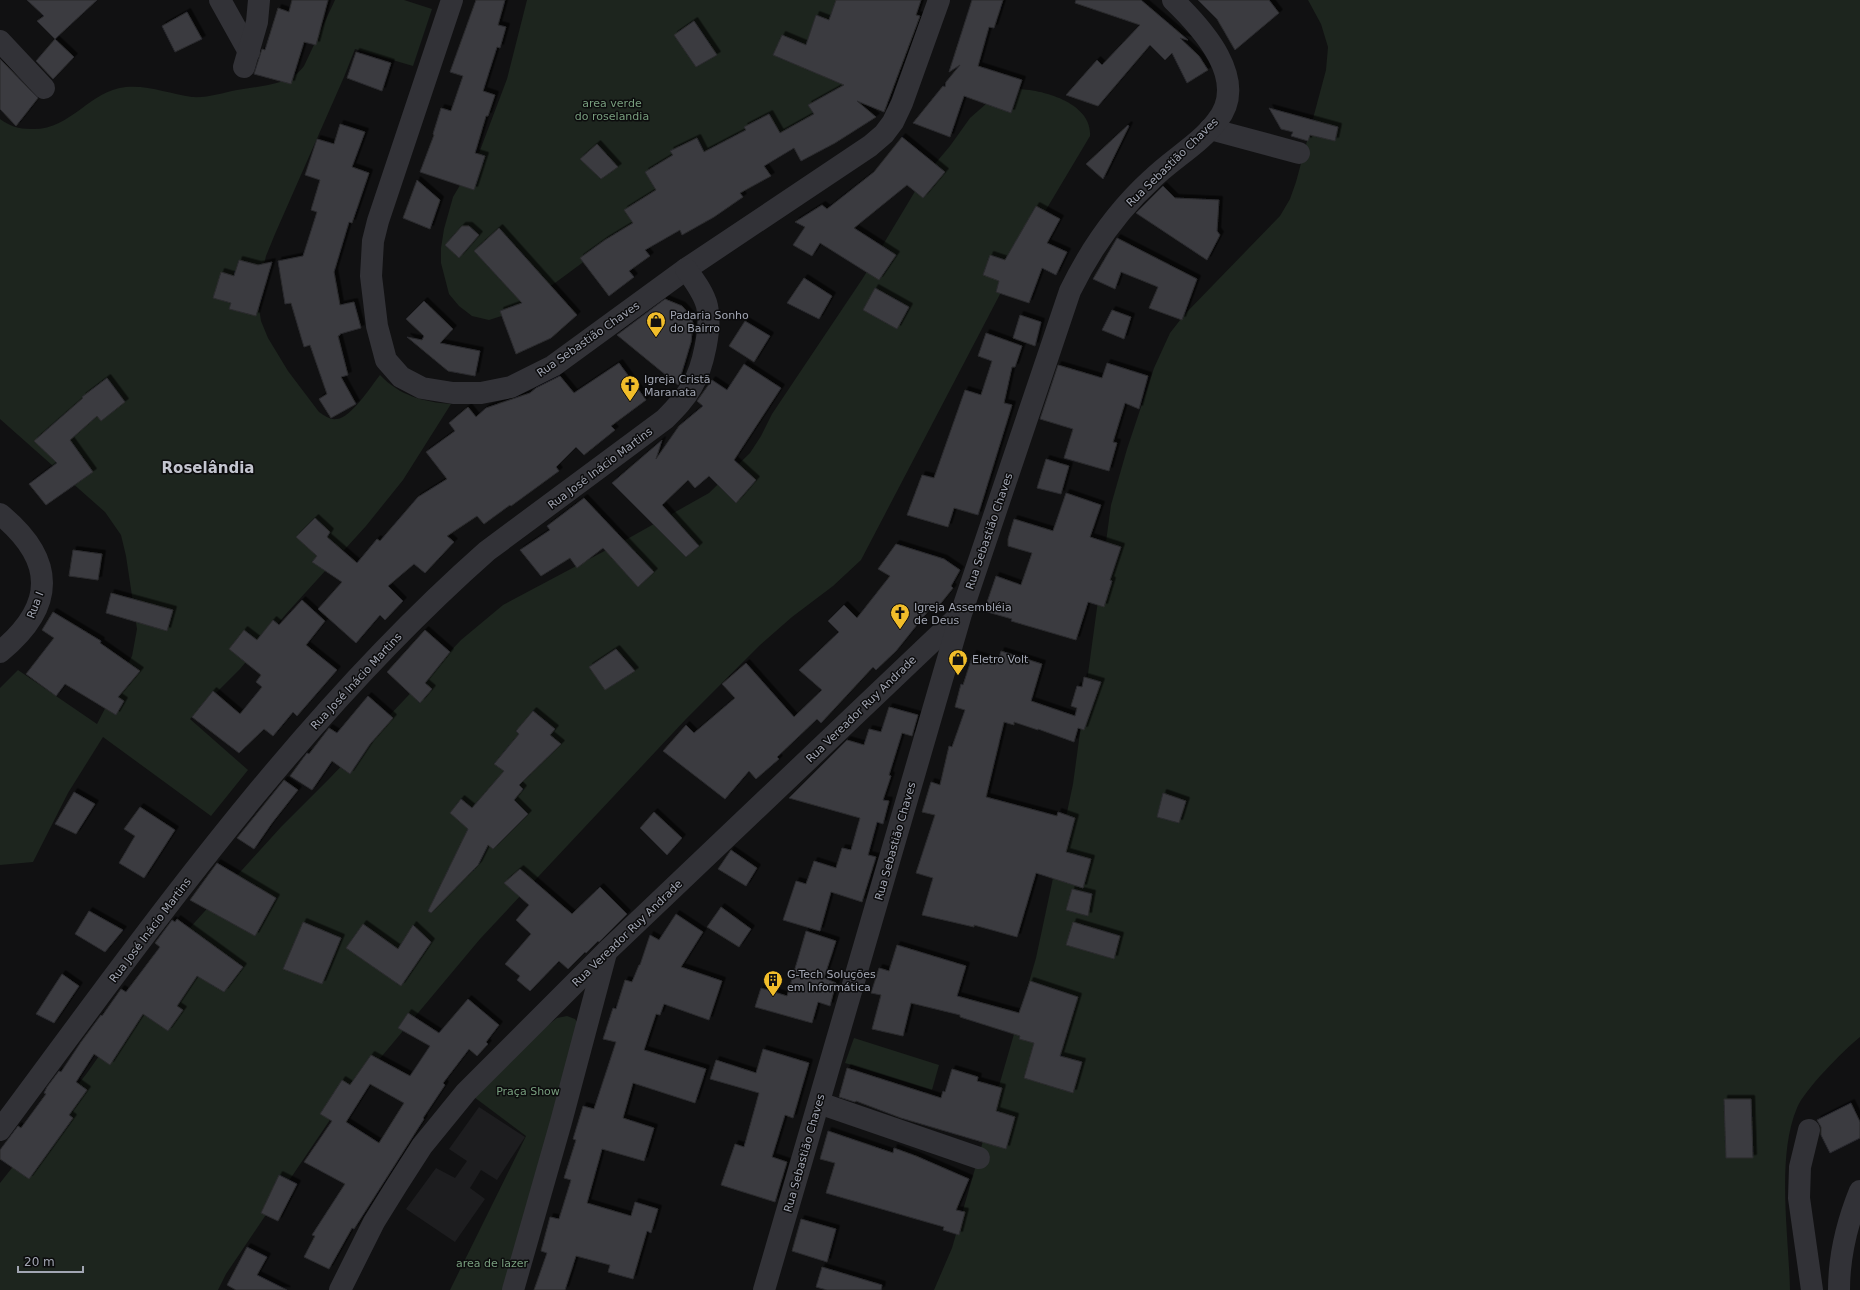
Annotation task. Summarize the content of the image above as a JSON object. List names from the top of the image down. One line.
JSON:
{"streets":{"street":["Rua Sebastião Chaves","Rua José Inácio Martins","Rua I","Rua Vereador Ruy Andrade"]},"crossings":[["Rua Sebastião Chaves","Rua José Inácio Martins"],["Rua Sebastião Chaves","Rua Vereador Ruy Andrade"]],"districts":["Roselândia"],"parks":["area verde do roselandia","Praça Show","area de lazer"],"places":{"shop":["Padaria Sonho do Bairro","Eletro Volt"],"church":["Igreja Cristã Maranata","Igreja Assembléia de Deus"],"building":["G-Tech Soluções em Informática"]},"scale_bar":"20 m"}
